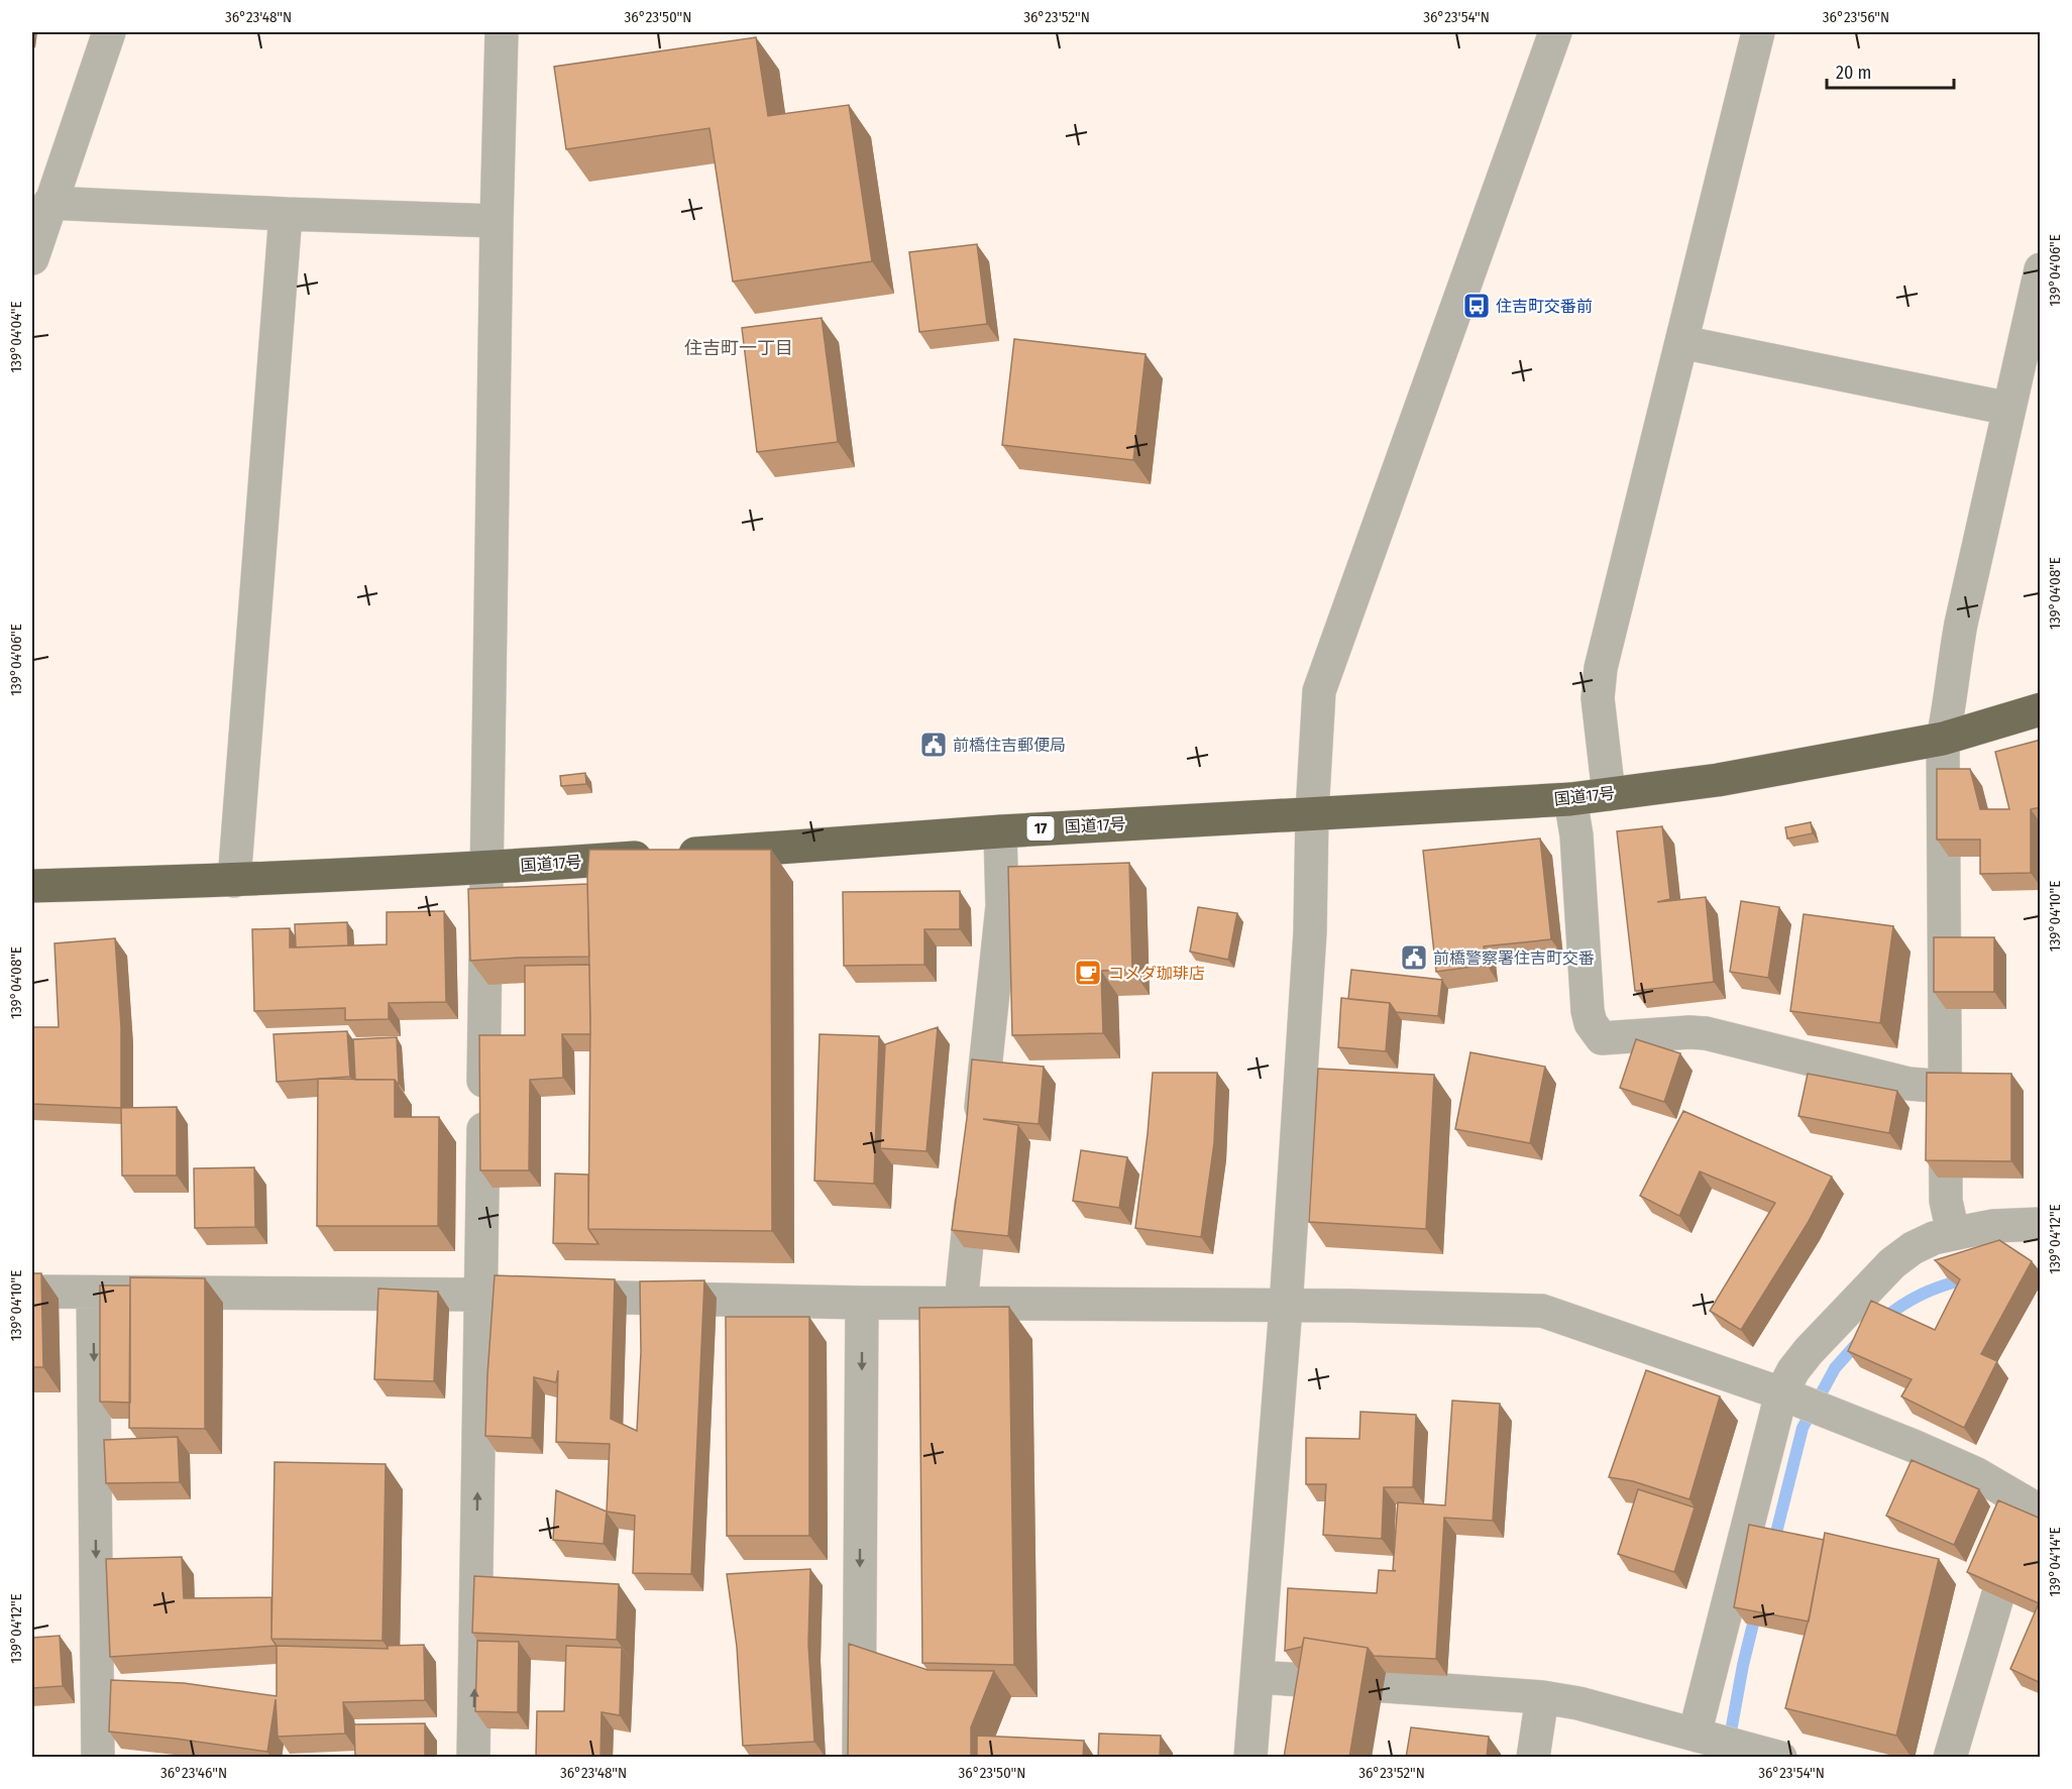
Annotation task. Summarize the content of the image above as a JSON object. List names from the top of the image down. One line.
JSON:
{"streets":{"highway":["国道17号","17"]},"districts":["住吉町一丁目"],"places":{"bus stop":["住吉町交番前"],"public building":["前橋住吉郵便局","前橋警察署住吉町交番"],"cafe":["コメダ珈琲店"]},"scale_bar":"20 m","coordinates":["36°23'48\"N","36°23'50\"N","36°23'52\"N","36°23'54\"N","36°23'56\"N","139°04'06\"E","139°04'04\"E","139°04'08\"E","139°04'10\"E","139°04'12\"E","139°04'14\"E","36°23'46\"N"]}
